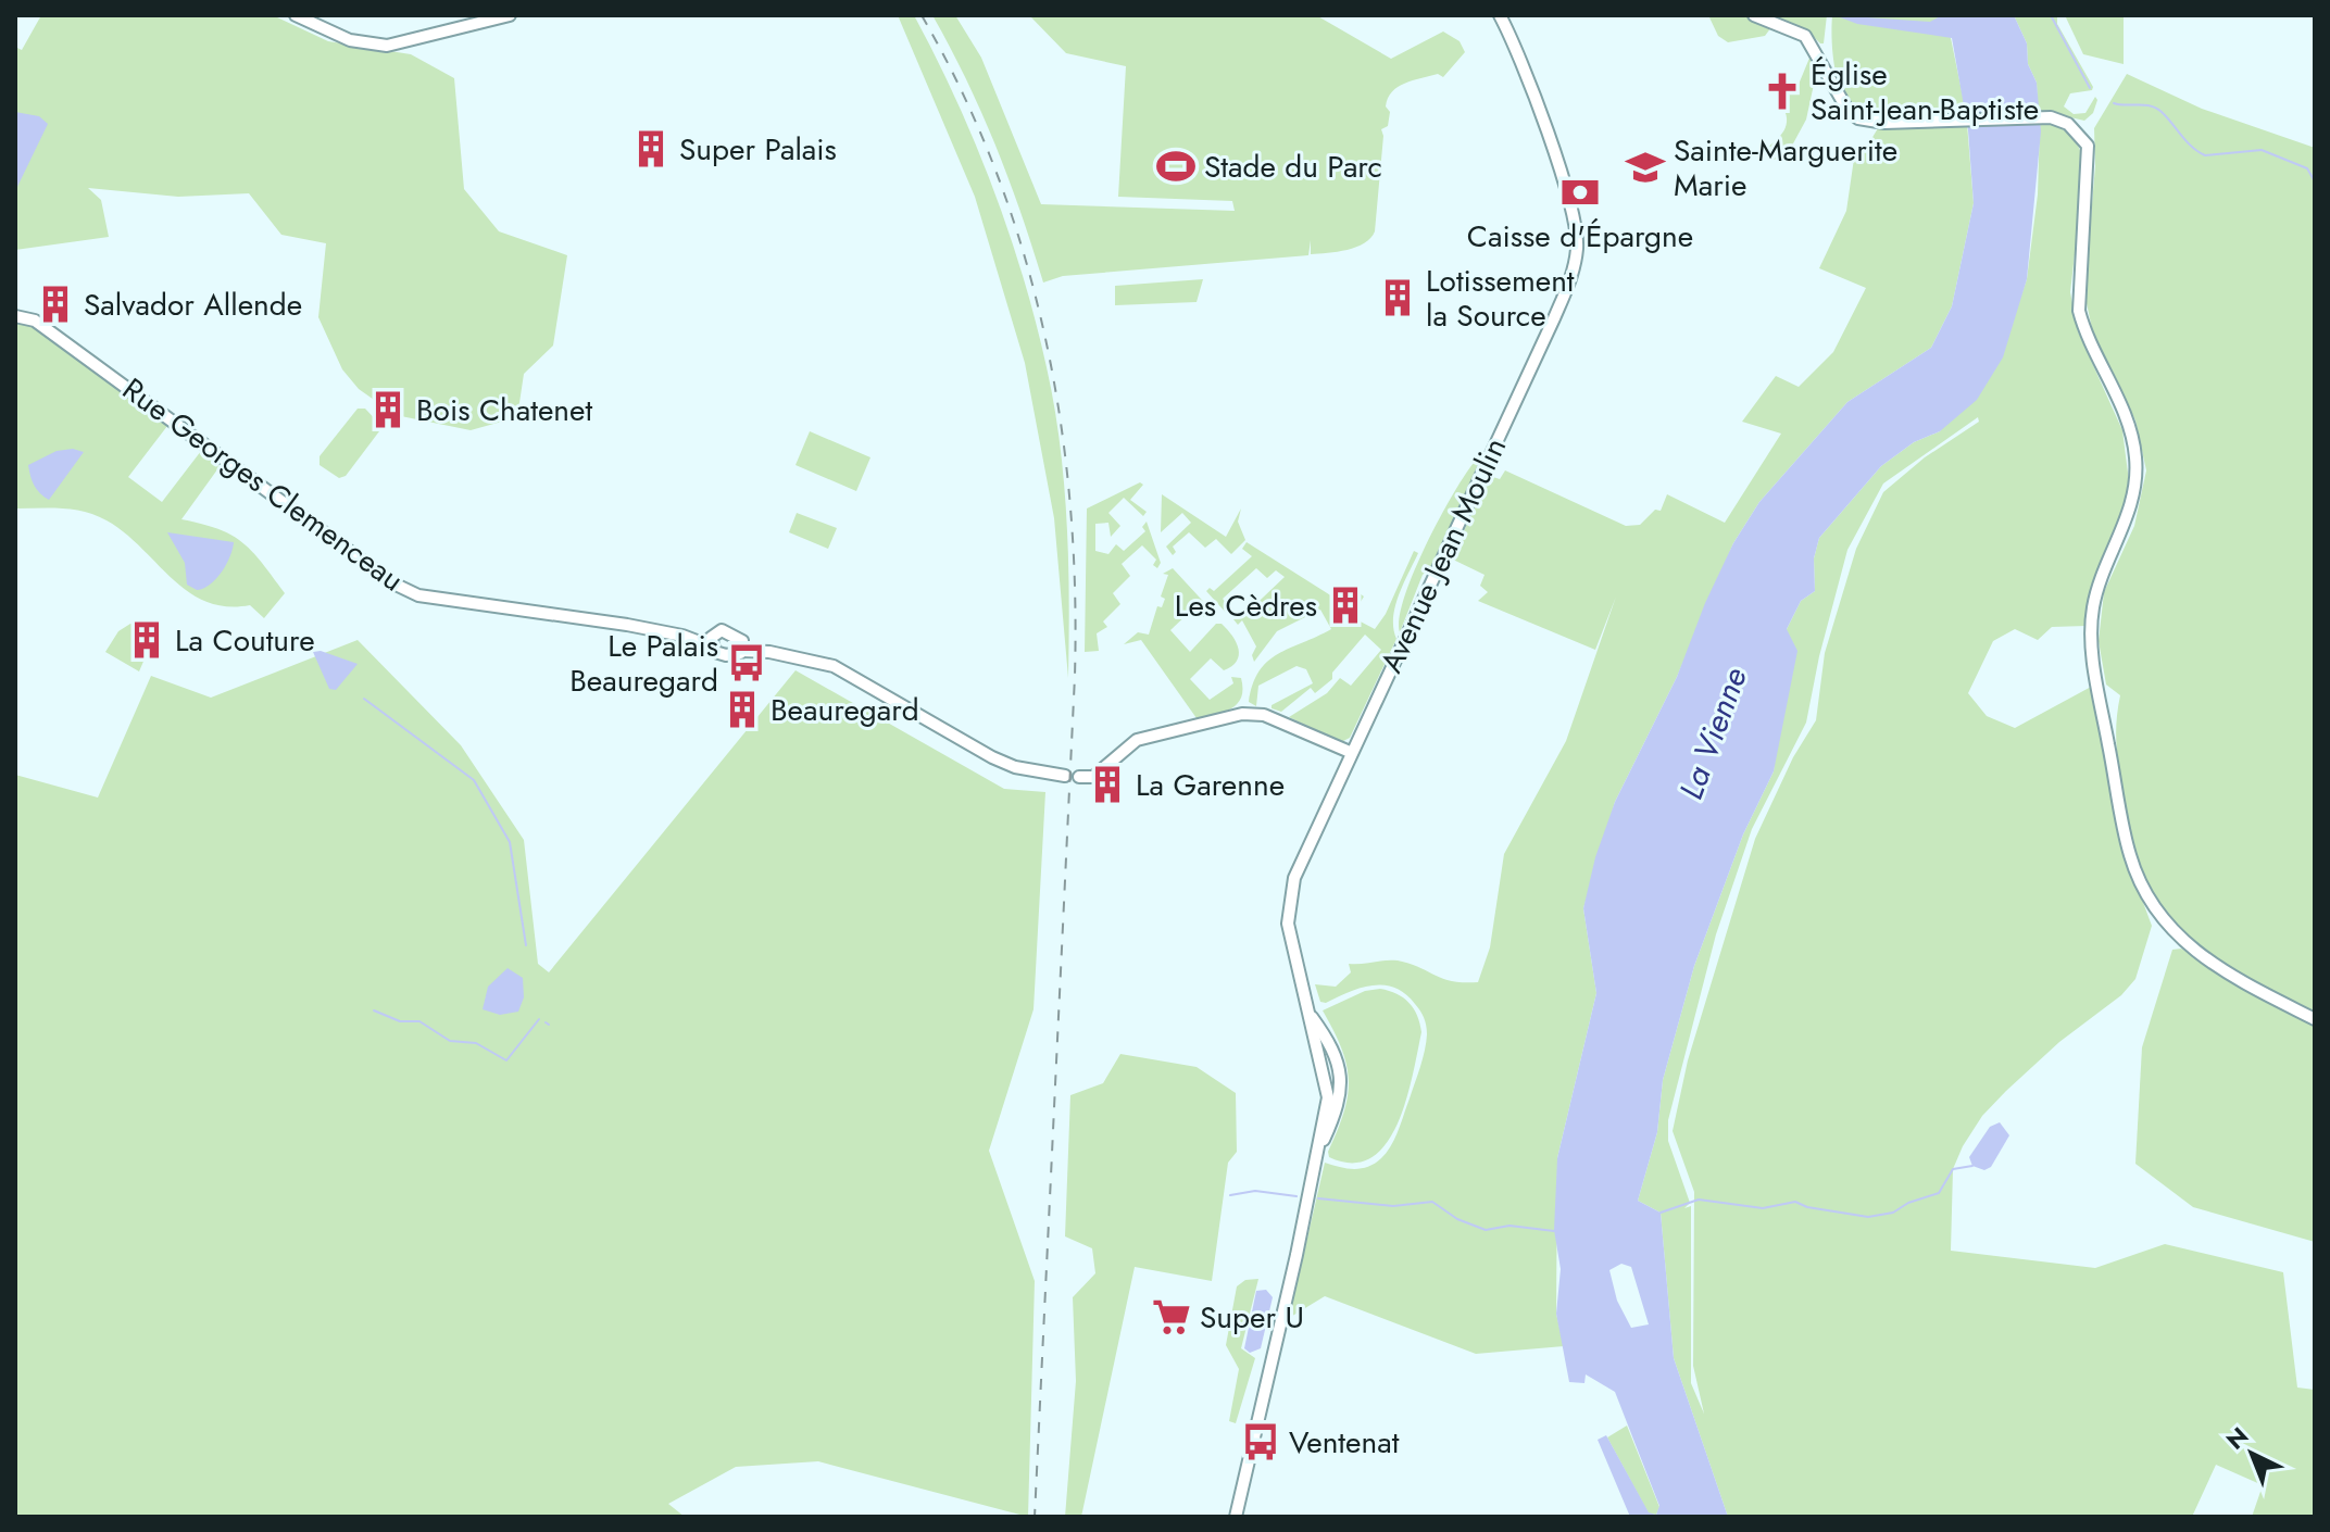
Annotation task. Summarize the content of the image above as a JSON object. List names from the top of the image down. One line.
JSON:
{"streets":{"main road":["Rue Georges Clemenceau","Avenue Jean Moulin"]},"water":["La Vienne"],"places":{"church":["Église Saint-Jean-Baptiste"],"building":["Super Palais","Lotissement la Source","Salvador Allende","Bois Chatenet","Les Cèdres","La Couture","Beauregard","La Garenne"],"sports":["Stade du Parc"],"school or university":["Sainte-Marguerite Marie"],"bank":["Caisse d'Épargne"],"bus stop":["Le Palais Beauregard","Ventenat"],"supermarket":["Super U"]},"north":"top left"}
